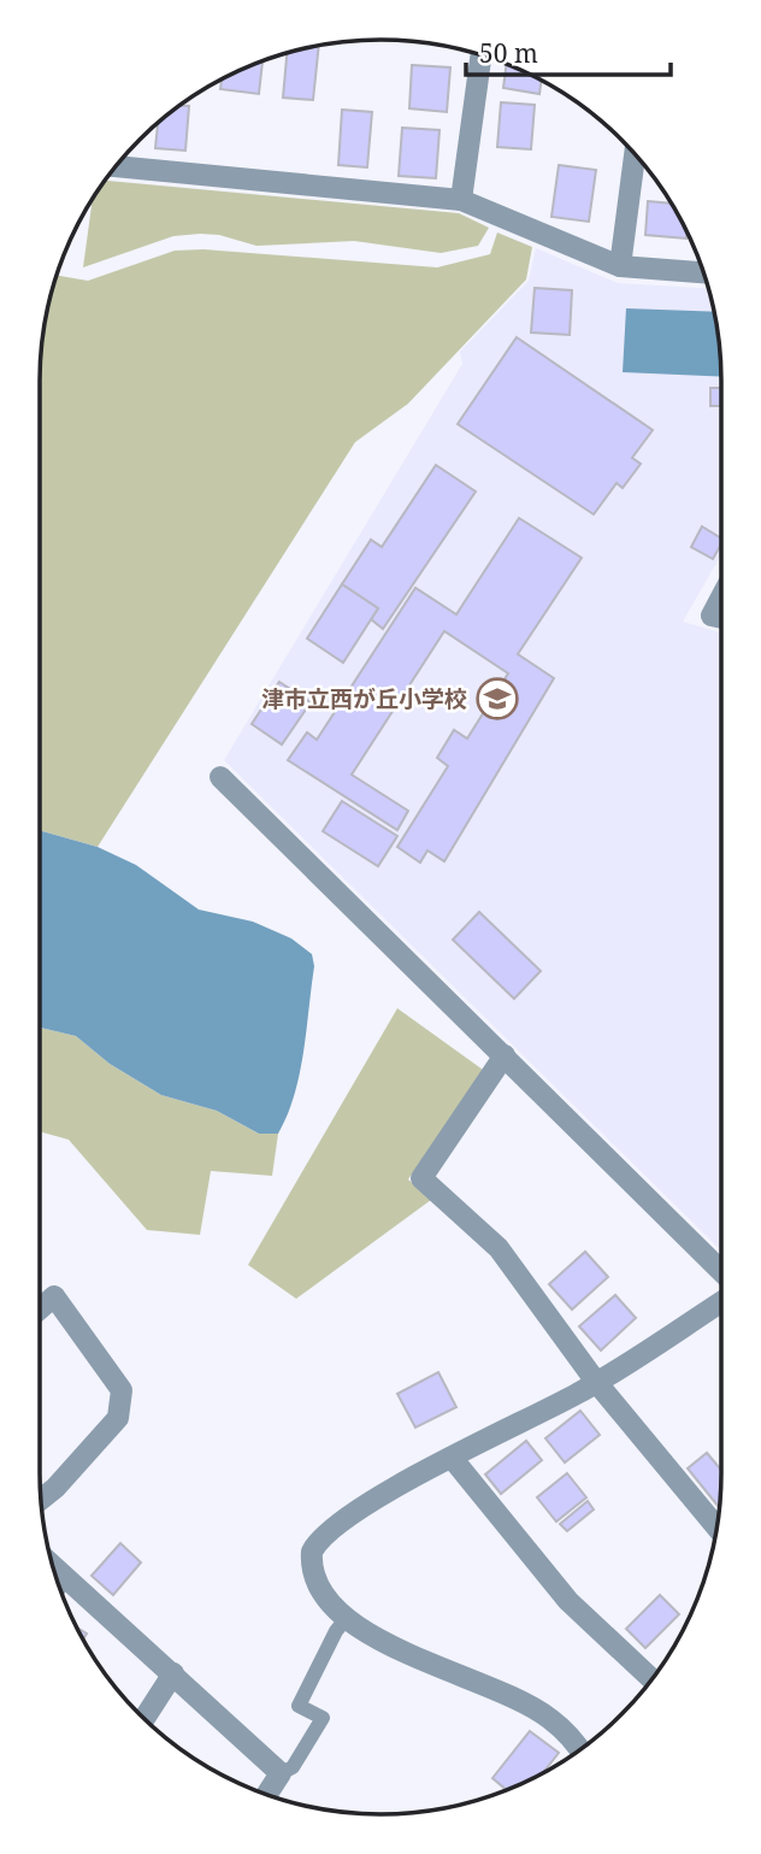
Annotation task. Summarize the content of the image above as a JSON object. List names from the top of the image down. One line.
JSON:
{"places":{"school or university":["津市立西が丘小学校"]},"scale_bar":"50 m"}
